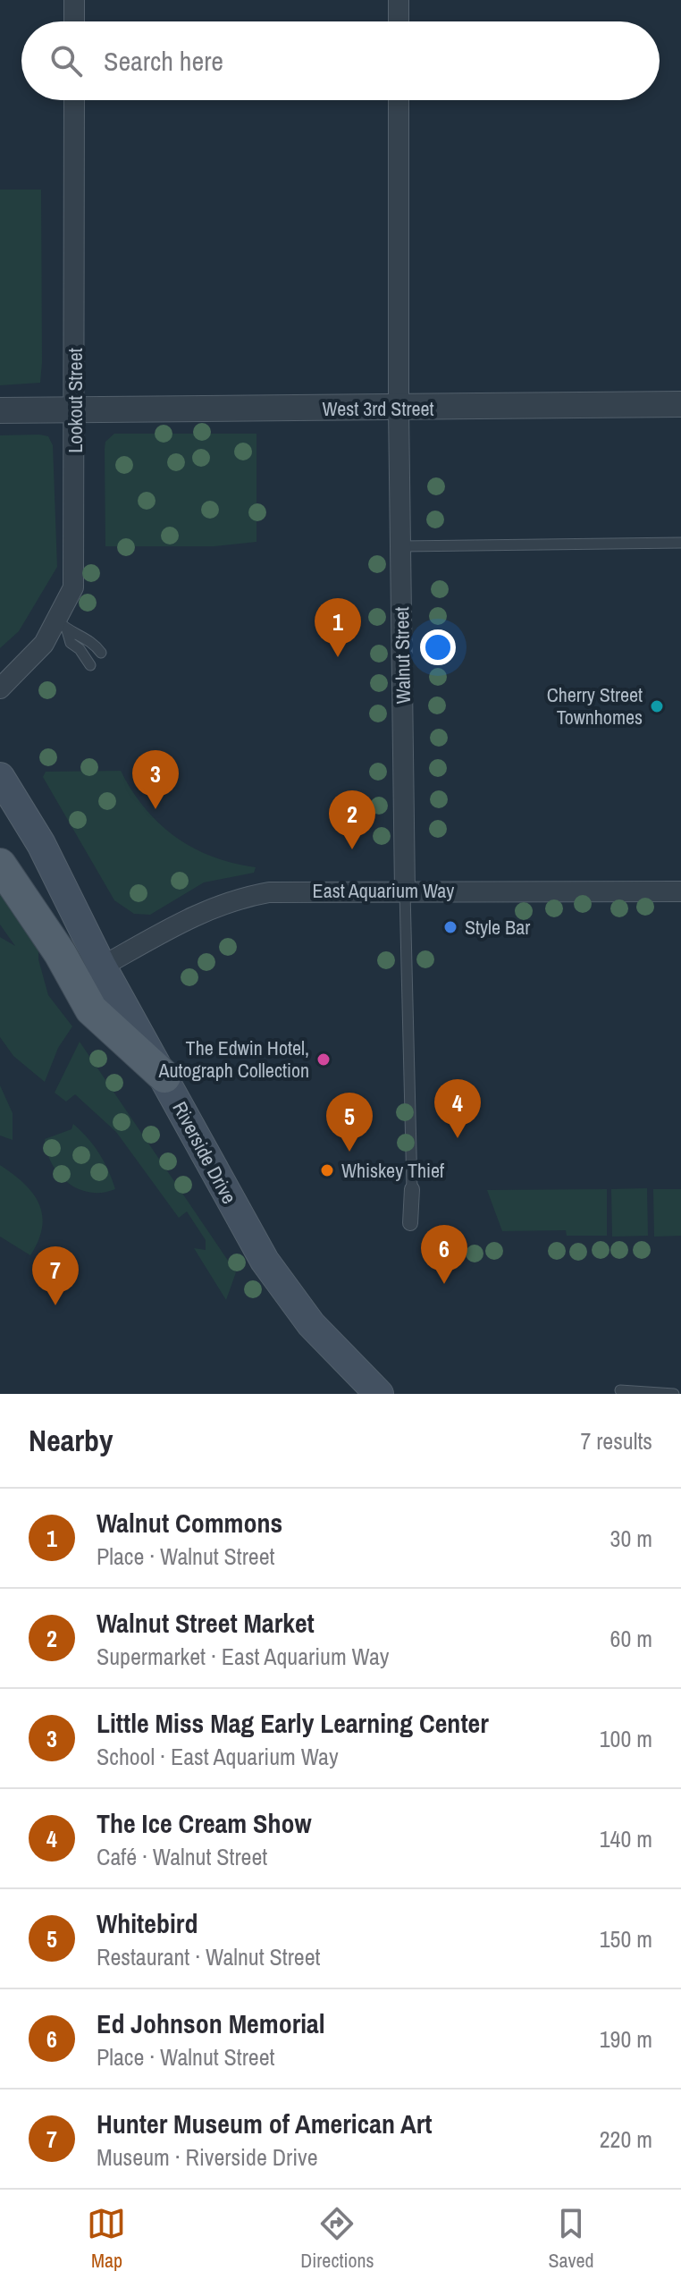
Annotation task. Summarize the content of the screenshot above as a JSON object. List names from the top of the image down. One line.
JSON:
{"streets":{"main road":["Riverside Drive"],"street":["Lookout Street","West 3rd Street","Walnut Street","East Aquarium Way"]},"crossings":[["Lookout Street","West 3rd Street"],["West 3rd Street","Walnut Street"],["Walnut Street","East Aquarium Way"],["East Aquarium Way","Riverside Drive"]],"places":["Cherry Street Townhomes","Style Bar","The Edwin Hotel, Autograph Collection","Whiskey Thief"],"page":{"search":"Search here","pins":["1","3","2","4","5","6","7"],"heading":["Nearby","7 results"],"list":[{"mark":"1","name":"Walnut Commons","note":"Place · Walnut Street","value":"30 m"},{"mark":"2","name":"Walnut Street Market","note":"Supermarket · East Aquarium Way","value":"60 m"},{"mark":"3","name":"Little Miss Mag Early Learning Center","note":"School · East Aquarium Way","value":"100 m"},{"mark":"4","name":"The Ice Cream Show","note":"Café · Walnut Street","value":"140 m"},{"mark":"5","name":"Whitebird","note":"Restaurant · Walnut Street","value":"150 m"},{"mark":"6","name":"Ed Johnson Memorial","note":"Place · Walnut Street","value":"190 m"},{"mark":"7","name":"Hunter Museum of American Art","note":"Museum · Riverside Drive","value":"220 m"}],"nav":["Map","Directions","Saved"]}}
